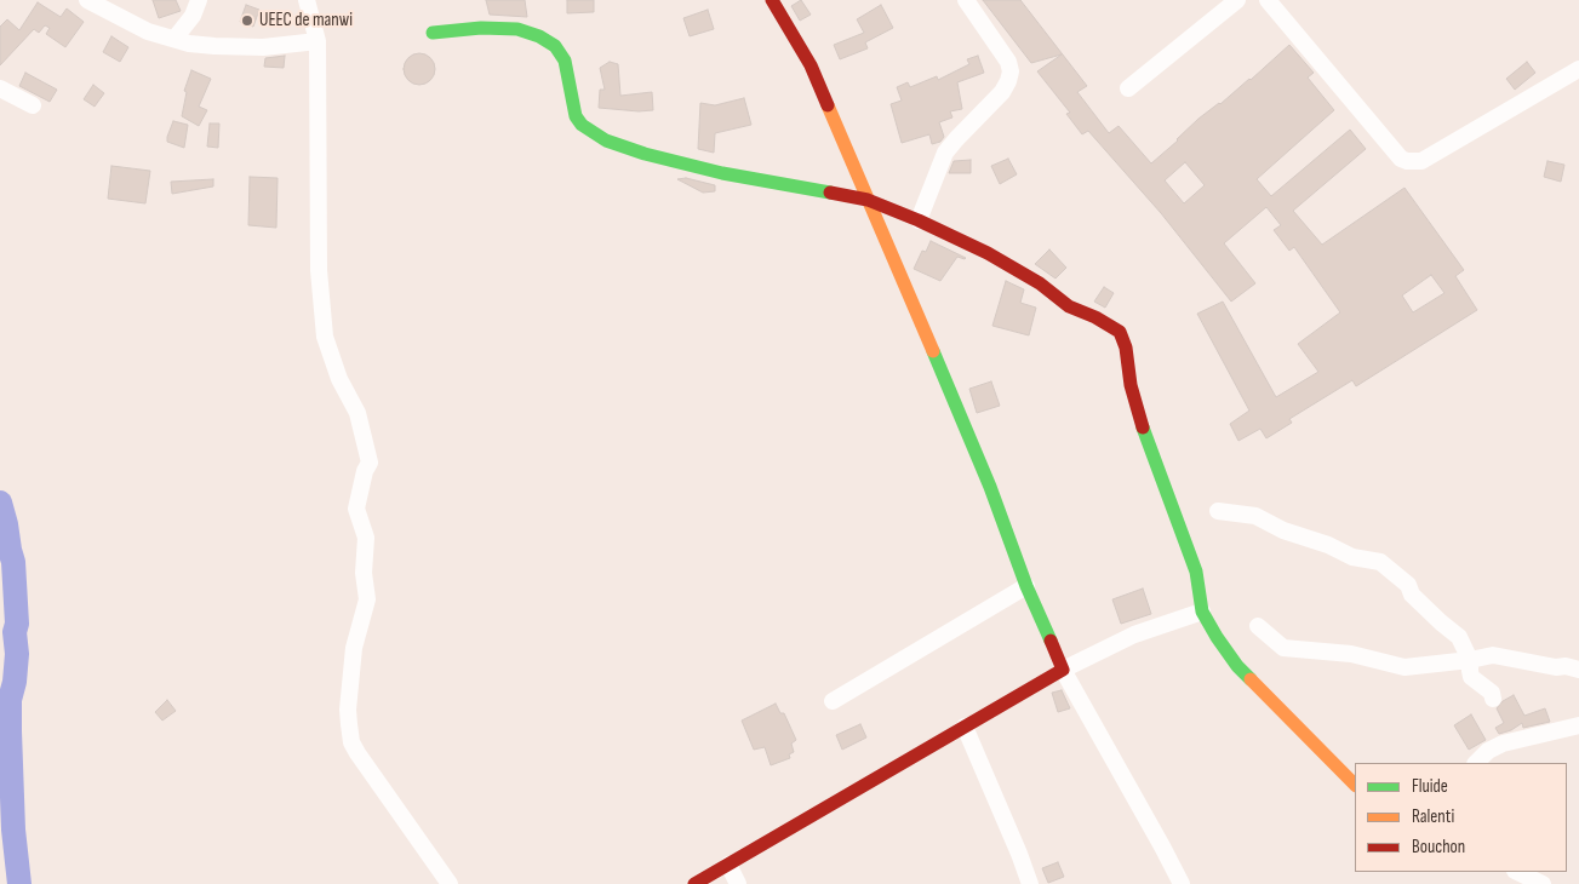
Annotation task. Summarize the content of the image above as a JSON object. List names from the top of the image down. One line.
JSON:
{"places":["UEEC de manwi"],"legend":["Fluide","Ralenti","Bouchon"]}
